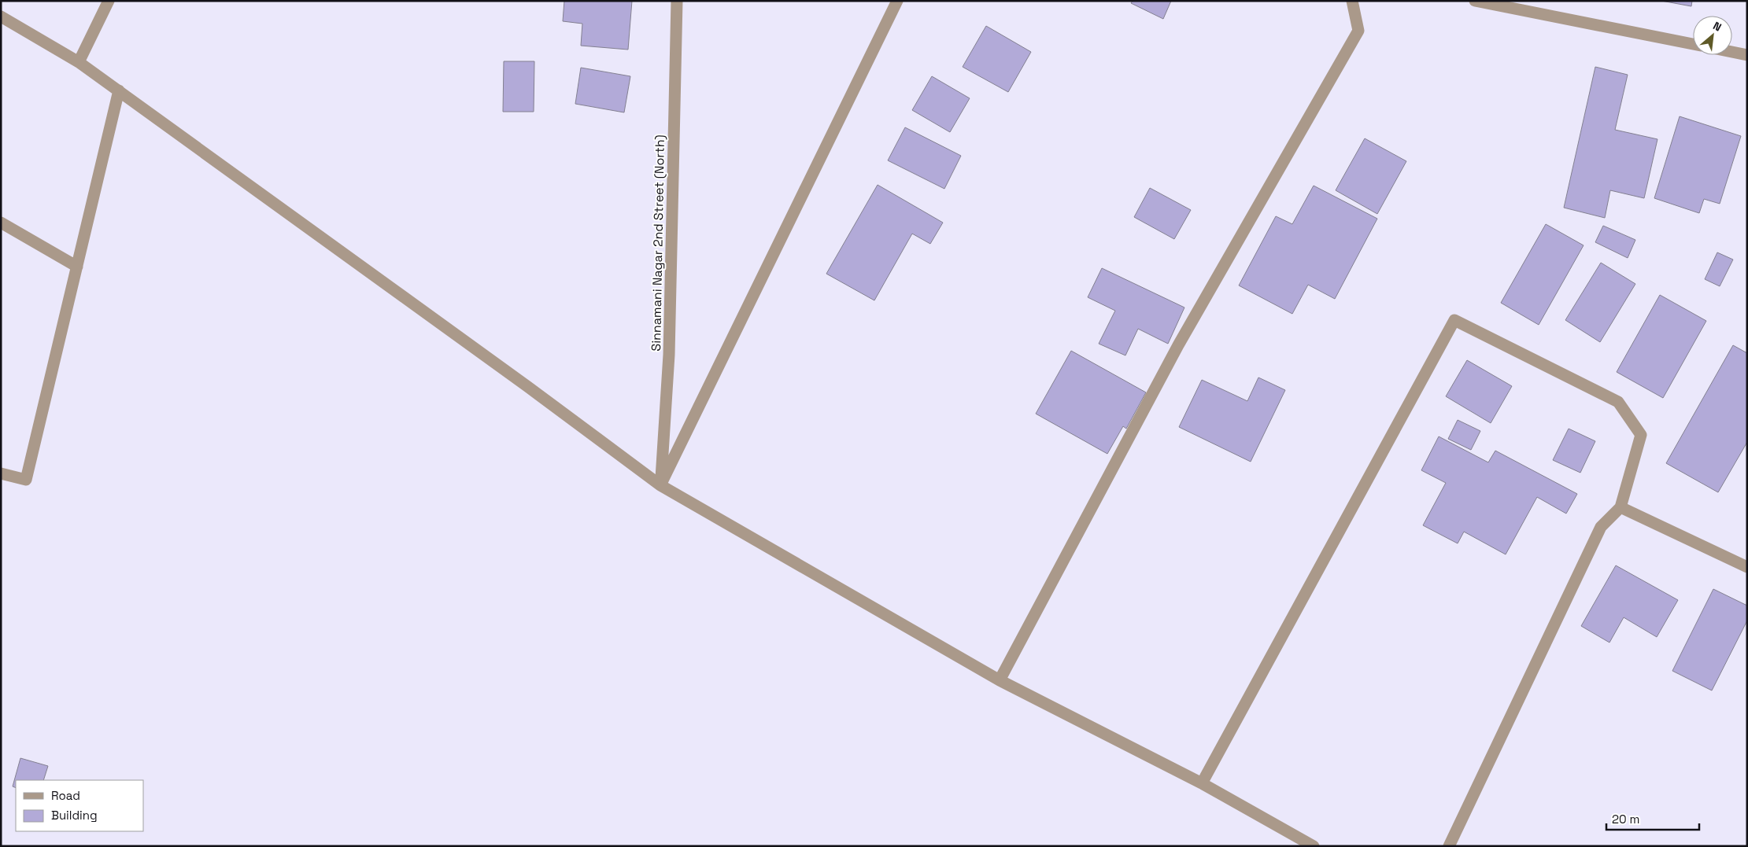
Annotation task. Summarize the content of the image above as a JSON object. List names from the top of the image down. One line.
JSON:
{"streets":{"street":["Sinnamani Nagar 2nd Street (North)"]},"legend":["Road","Building"],"scale_bar":"20 m","north":"top right"}
